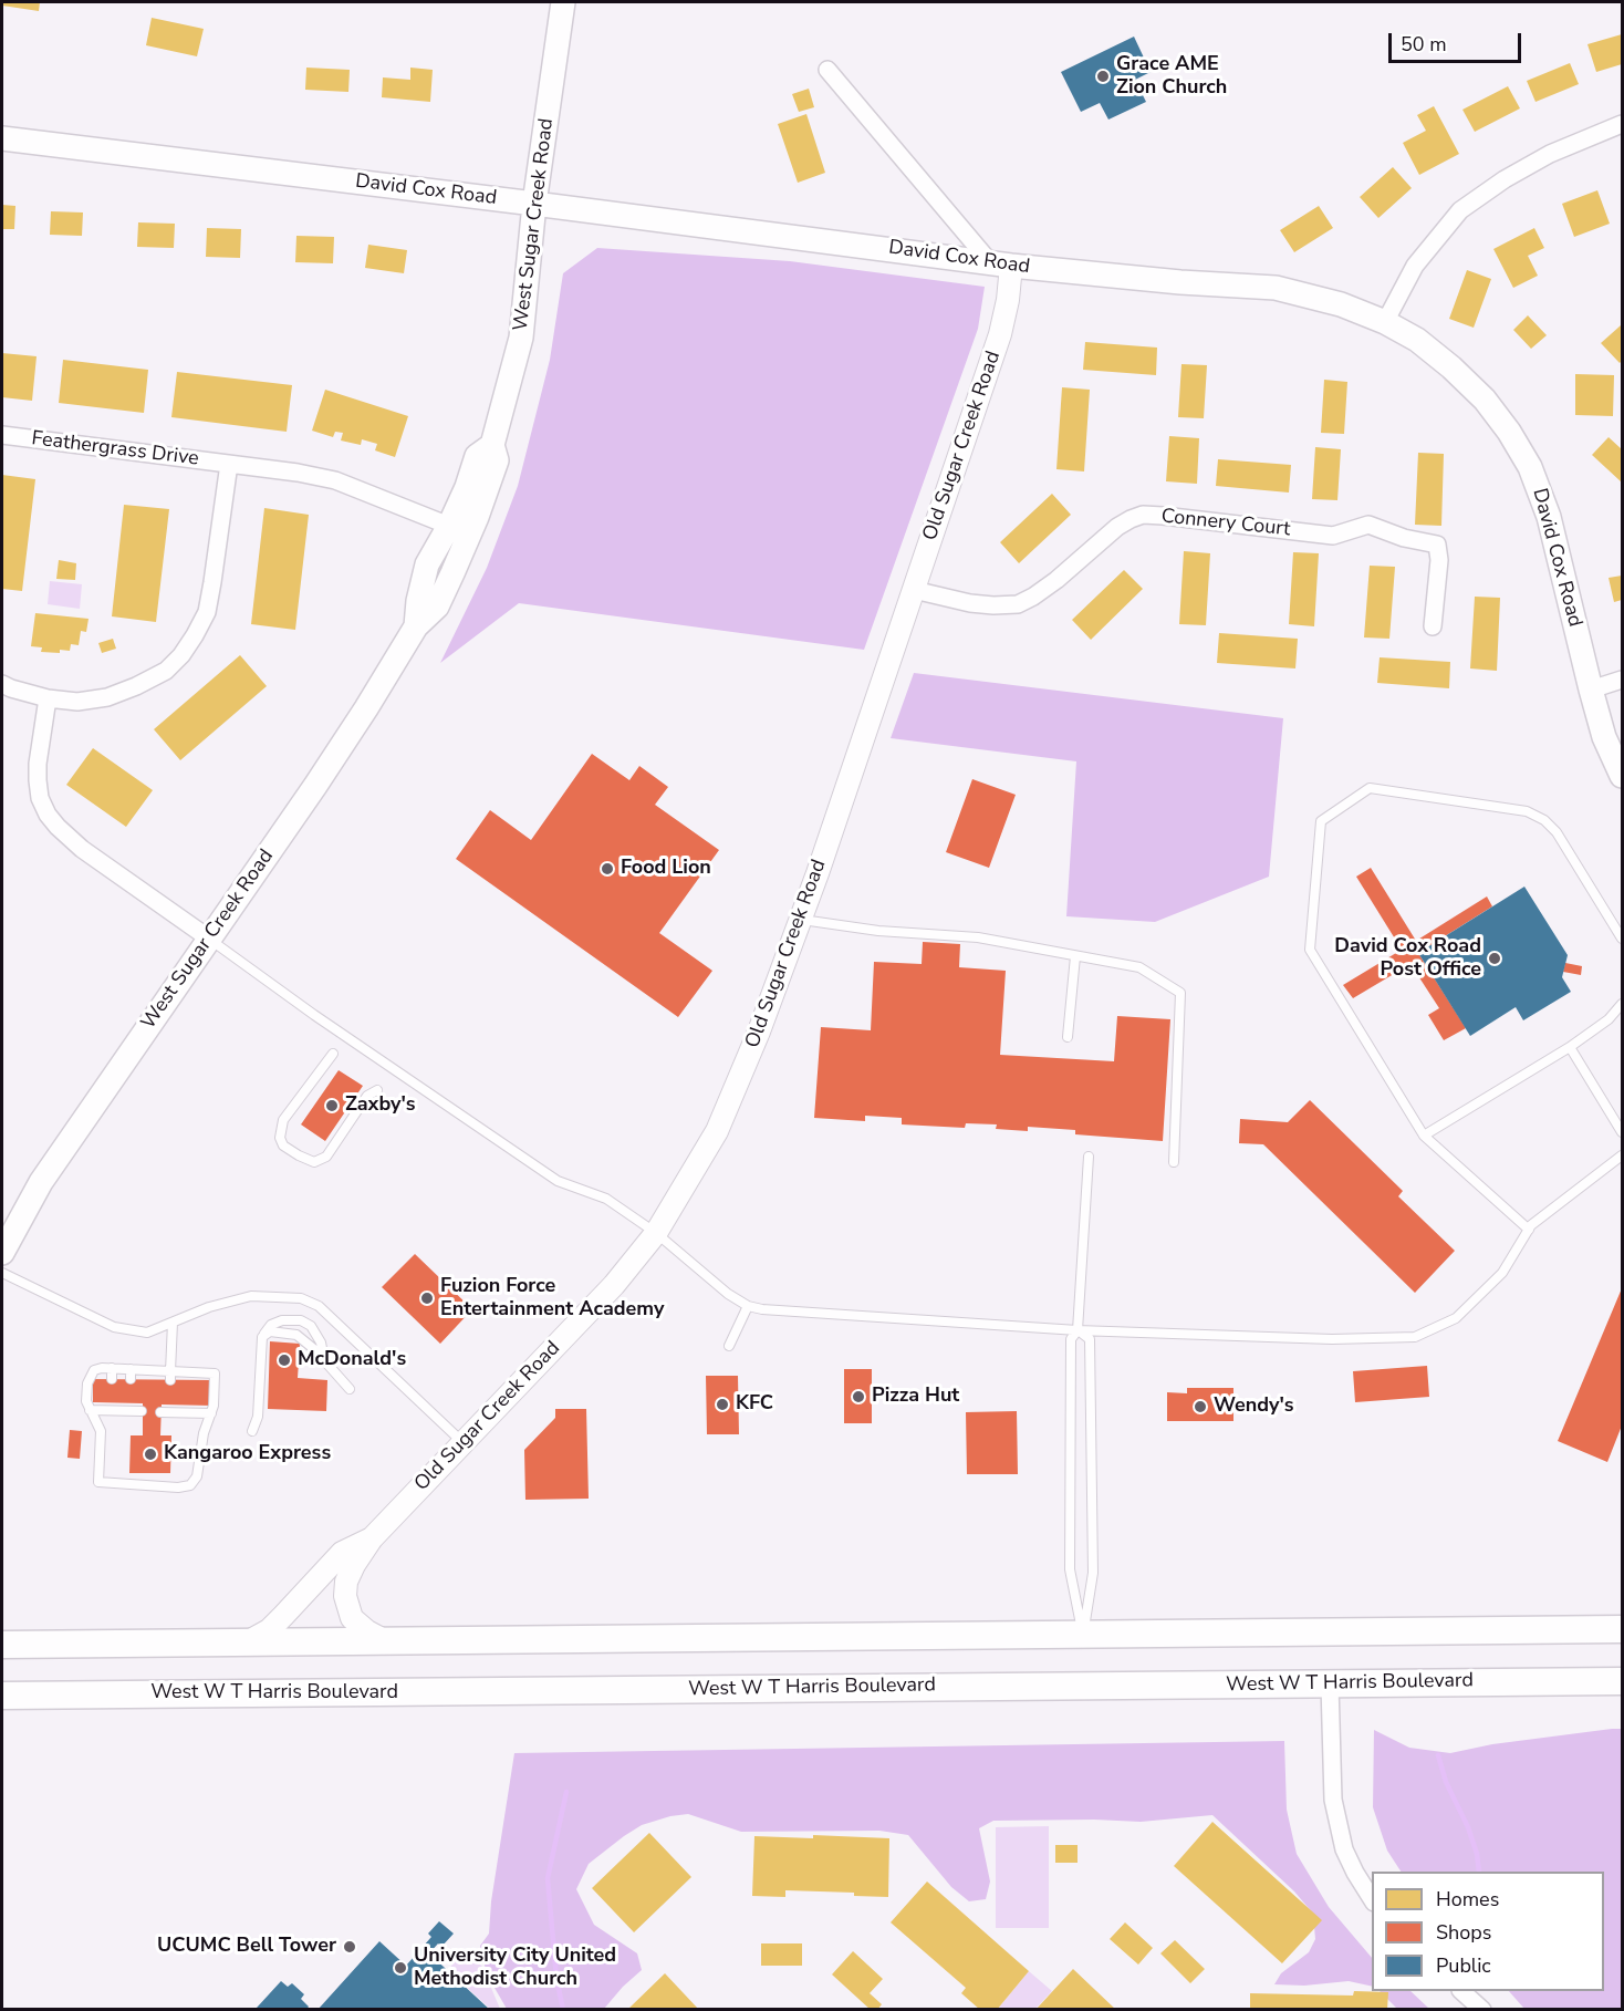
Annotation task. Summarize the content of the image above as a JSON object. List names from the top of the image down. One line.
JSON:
{"streets":{"main road":["David Cox Road","West Sugar Creek Road","West W T Harris Boulevard"],"street":["Old Sugar Creek Road","Feathergrass Drive","Connery Court"]},"crossings":[["David Cox Road","West Sugar Creek Road"],["David Cox Road","Old Sugar Creek Road"],["West Sugar Creek Road","Feathergrass Drive"],["Old Sugar Creek Road","Connery Court"]],"places":["Grace AME Zion Church","Food Lion","David Cox Road Post Office","Zaxby's","Fuzion Force Entertainment Academy","McDonald's","Pizza Hut","KFC","Wendy's","Kangaroo Express","UCUMC Bell Tower","University City United Methodist Church"],"legend":["Homes","Shops","Public"],"scale_bar":"50 m"}
